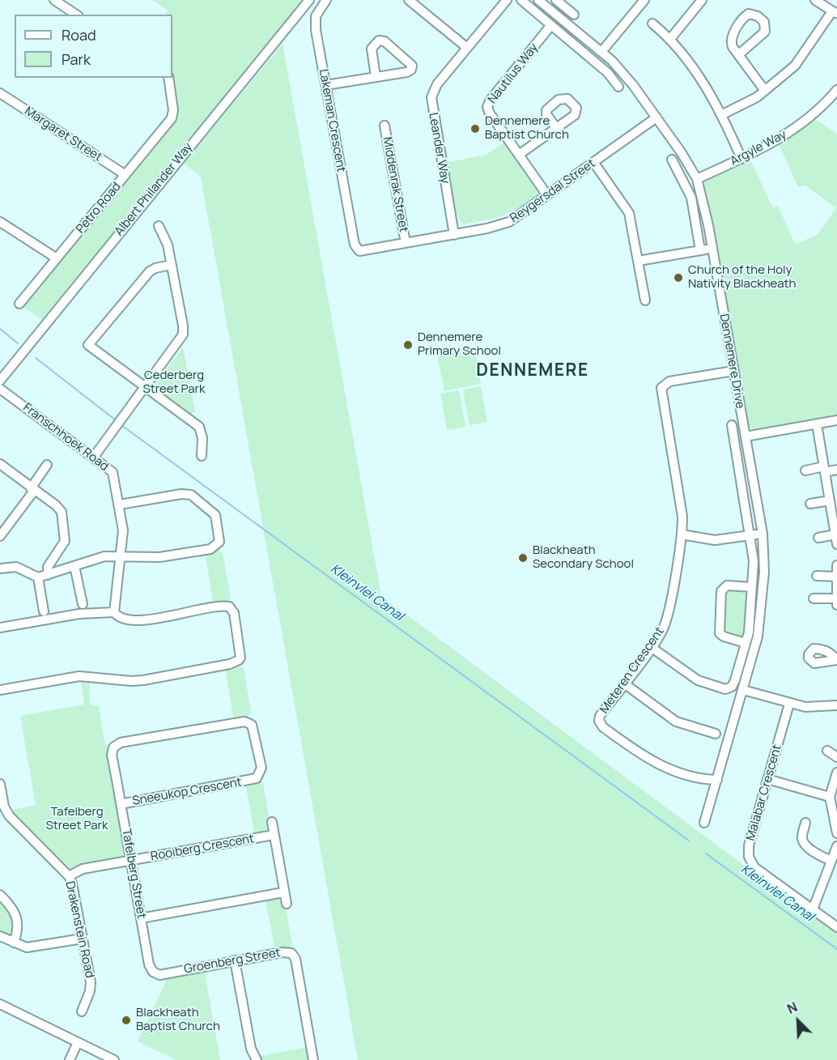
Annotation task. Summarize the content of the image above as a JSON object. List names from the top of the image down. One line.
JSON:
{"streets":{"street":["Nautilus Way","Lakeman Crescent","Margaret Street","Leander Way","Argyle Way","Middenrak Street","Albert Philander Way","Reygersdal Street","Petro Road","Dennemere Drive","Franschhoek Road","Meteren Crescent","Sneeukop Crescent","Malabar Crescent","Rooiberg Crescent","Tafelberg Street","Drakenstein Road","Groenberg Street"]},"crossings":[["Nautilus Way","Reygersdal Street"],["Lakeman Crescent","Reygersdal Street"],["Margaret Street","Petro Road"],["Leander Way","Reygersdal Street"],["Argyle Way","Dennemere Drive"],["Middenrak Street","Reygersdal Street"],["Reygersdal Street","Dennemere Drive"],["Dennemere Drive","Meteren Crescent"],["Sneeukop Crescent","Tafelberg Street"],["Rooiberg Crescent","Tafelberg Street"],["Rooiberg Crescent","Drakenstein Road"],["Tafelberg Street","Groenberg Street"]],"districts":["DENNEMERE"],"water":["Kleinvlei Canal"],"parks":["Cederberg Street Park","Tafelberg Street Park"],"places":["Dennemere Baptist Church","Church of the Holy Nativity Blackheath","Dennemere Primary School","Blackheath Secondary School","Blackheath Baptist Church"],"legend":["Road","Park"],"north":"top left"}
